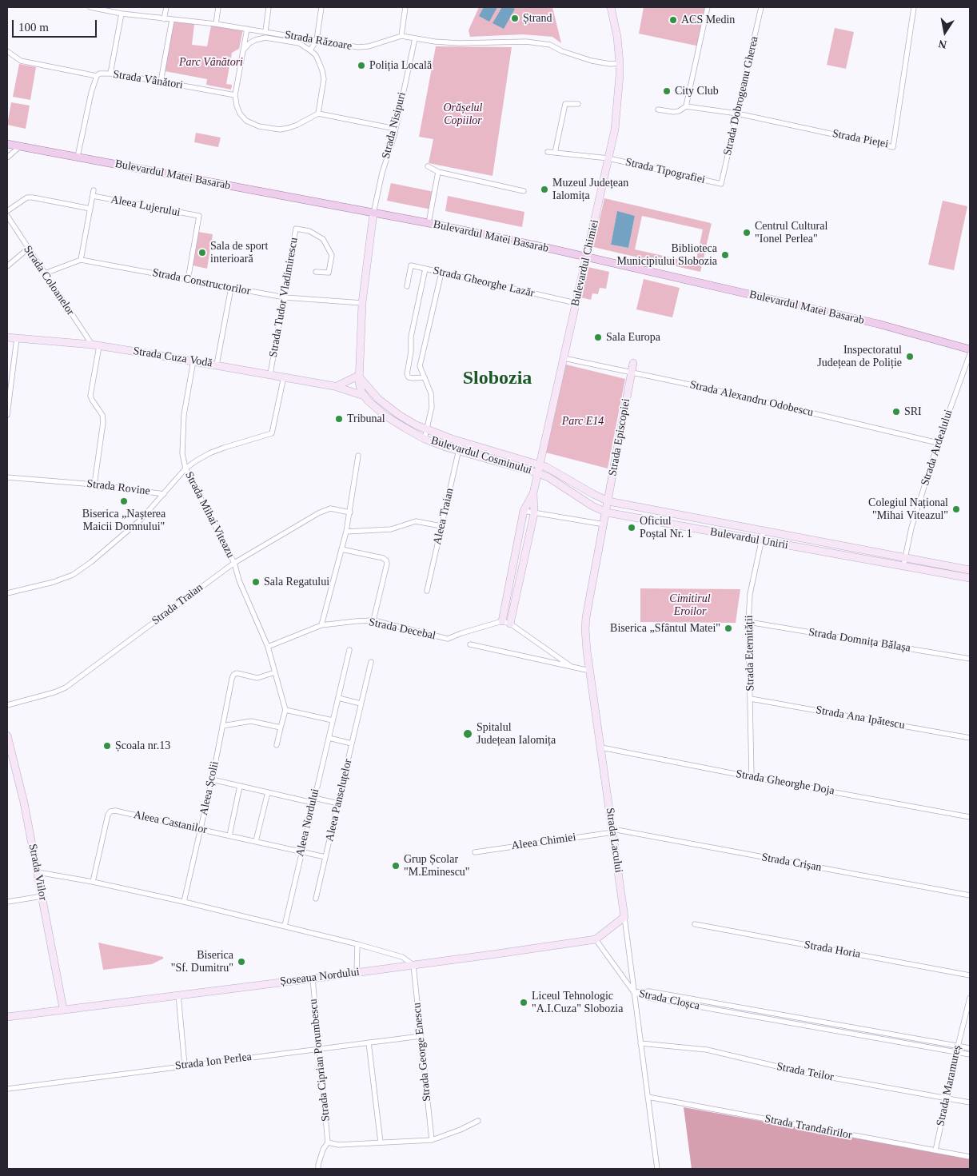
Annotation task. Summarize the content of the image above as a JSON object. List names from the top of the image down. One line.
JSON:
{"streets":{"main road":["Bulevardul Matei Basarab"],"street":["Strada Răzoare","Strada Vânători","Strada Dobrogeanu Gherea","Strada Nisipuri","Strada Pieței","Strada Tipografiei","Aleea Lujerului","Bulevardul Chimiei","Strada Coloanelor","Strada Constructorilor","Strada Gheorghe Lazăr","Strada Tudor Vladimirescu","Strada Cuza Vodă","Strada Alexandru Odobescu","Strada Episcopiei","Strada Ardealului","Bulevardul Cosminului","Strada Rovine","Strada Mihai Viteazu","Aleea Traian","Bulevardul Unirii","Strada Traian","Strada Decebal","Strada Domnița Bălașa","Strada Eternității","Strada Ana Ipătescu","Strada Gheorghe Doja","Aleea Școlii","Aleea Panseluțelor","Aleea Castanilor","Aleea Nordului","Strada Lacului","Aleea Chimiei","Strada Crișan","Strada Viilor","Strada Horia","Șoseaua Nordului","Strada Cloșca","Strada George Enescu","Strada Ciprian Porumbescu","Strada Ion Perlea","Strada Teilor","Strada Maramureș","Strada Trandafirilor"]},"crossings":[["Strada Răzoare","Strada Nisipuri"],["Strada Răzoare","Bulevardul Chimiei"],["Strada Vânători","Bulevardul Matei Basarab"],["Strada Dobrogeanu Gherea","Strada Pieței"],["Strada Dobrogeanu Gherea","Strada Tipografiei"],["Strada Nisipuri","Bulevardul Matei Basarab"],["Strada Tipografiei","Bulevardul Chimiei"],["Bulevardul Matei Basarab","Bulevardul Chimiei"],["Aleea Lujerului","Strada Constructorilor"],["Bulevardul Chimiei","Strada Gheorghe Lazăr"],["Bulevardul Chimiei","Strada Alexandru Odobescu"],["Bulevardul Chimiei","Bulevardul Cosminului"],["Bulevardul Chimiei","Bulevardul Unirii"],["Bulevardul Chimiei","Strada Decebal"],["Strada Coloanelor","Strada Cuza Vodă"],["Strada Constructorilor","Strada Tudor Vladimirescu"],["Strada Tudor Vladimirescu","Strada Cuza Vodă"],["Strada Cuza Vodă","Bulevardul Cosminului"],["Strada Cuza Vodă","Strada Rovine"],["Strada Cuza Vodă","Strada Mihai Viteazu"],["Strada Alexandru Odobescu","Strada Episcopiei"],["Strada Alexandru Odobescu","Strada Ardealului"],["Strada Episcopiei","Bulevardul Unirii"],["Strada Episcopiei","Strada Lacului"],["Strada Ardealului","Bulevardul Unirii"],["Bulevardul Cosminului","Aleea Traian"],["Bulevardul Cosminului","Bulevardul Unirii"],["Strada Rovine","Strada Mihai Viteazu"],["Strada Mihai Viteazu","Strada Traian"],["Strada Mihai Viteazu","Strada Decebal"],["Strada Mihai Viteazu","Aleea Școlii"],["Bulevardul Unirii","Strada Eternității"],["Bulevardul Unirii","Strada Lacului"],["Strada Domnița Bălașa","Strada Eternității"],["Strada Eternității","Strada Ana Ipătescu"],["Strada Eternității","Strada Gheorghe Doja"],["Strada Gheorghe Doja","Strada Lacului"],["Aleea Școlii","Aleea Castanilor"],["Aleea Panseluțelor","Aleea Castanilor"],["Aleea Panseluțelor","Aleea Nordului"],["Aleea Castanilor","Aleea Nordului"],["Strada Lacului","Aleea Chimiei"],["Strada Lacului","Strada Crișan"],["Strada Lacului","Șoseaua Nordului"],["Strada Lacului","Strada Cloșca"],["Strada Lacului","Strada Teilor"],["Strada Lacului","Strada Trandafirilor"],["Aleea Chimiei","Strada Crișan"],["Strada Viilor","Șoseaua Nordului"],["Șoseaua Nordului","Strada George Enescu"],["Șoseaua Nordului","Strada Ciprian Porumbescu"],["Strada Cloșca","Strada Maramureș"],["Strada George Enescu","Strada Ion Perlea"],["Strada Ciprian Porumbescu","Strada Ion Perlea"],["Strada Teilor","Strada Maramureș"],["Strada Maramureș","Strada Trandafirilor"]],"districts":["Slobozia"],"parks":["Parc Vânători","Orășelul Copiilor","Parc E14","Cimitirul Eroilor"],"places":["Ștrand","ACS Medin","Poliția Locală","City Club","Muzeul Județean Ialomița","Centrul Cultural \"Ionel Perlea\"","Sala de sport interioară","Biblioteca Municipiului Slobozia","Sala Europa","Inspectoratul Județean de Poliție","SRI","Tribunal","Biserica „Nașterea Maicii Domnului\"","Colegiul Național \"Mihai Viteazul\"","Oficiul Poștal Nr. 1","Sala Regatului","Biserica „Sfântul Matei\"","Spitalul Județean Ialomița","Școala nr.13","Grup Școlar \"M.Eminescu\"","Biserica \"Sf. Dumitru\"","Liceul Tehnologic \"A.I.Cuza\" Slobozia"],"scale_bar":"100 m","north":"bottom"}
